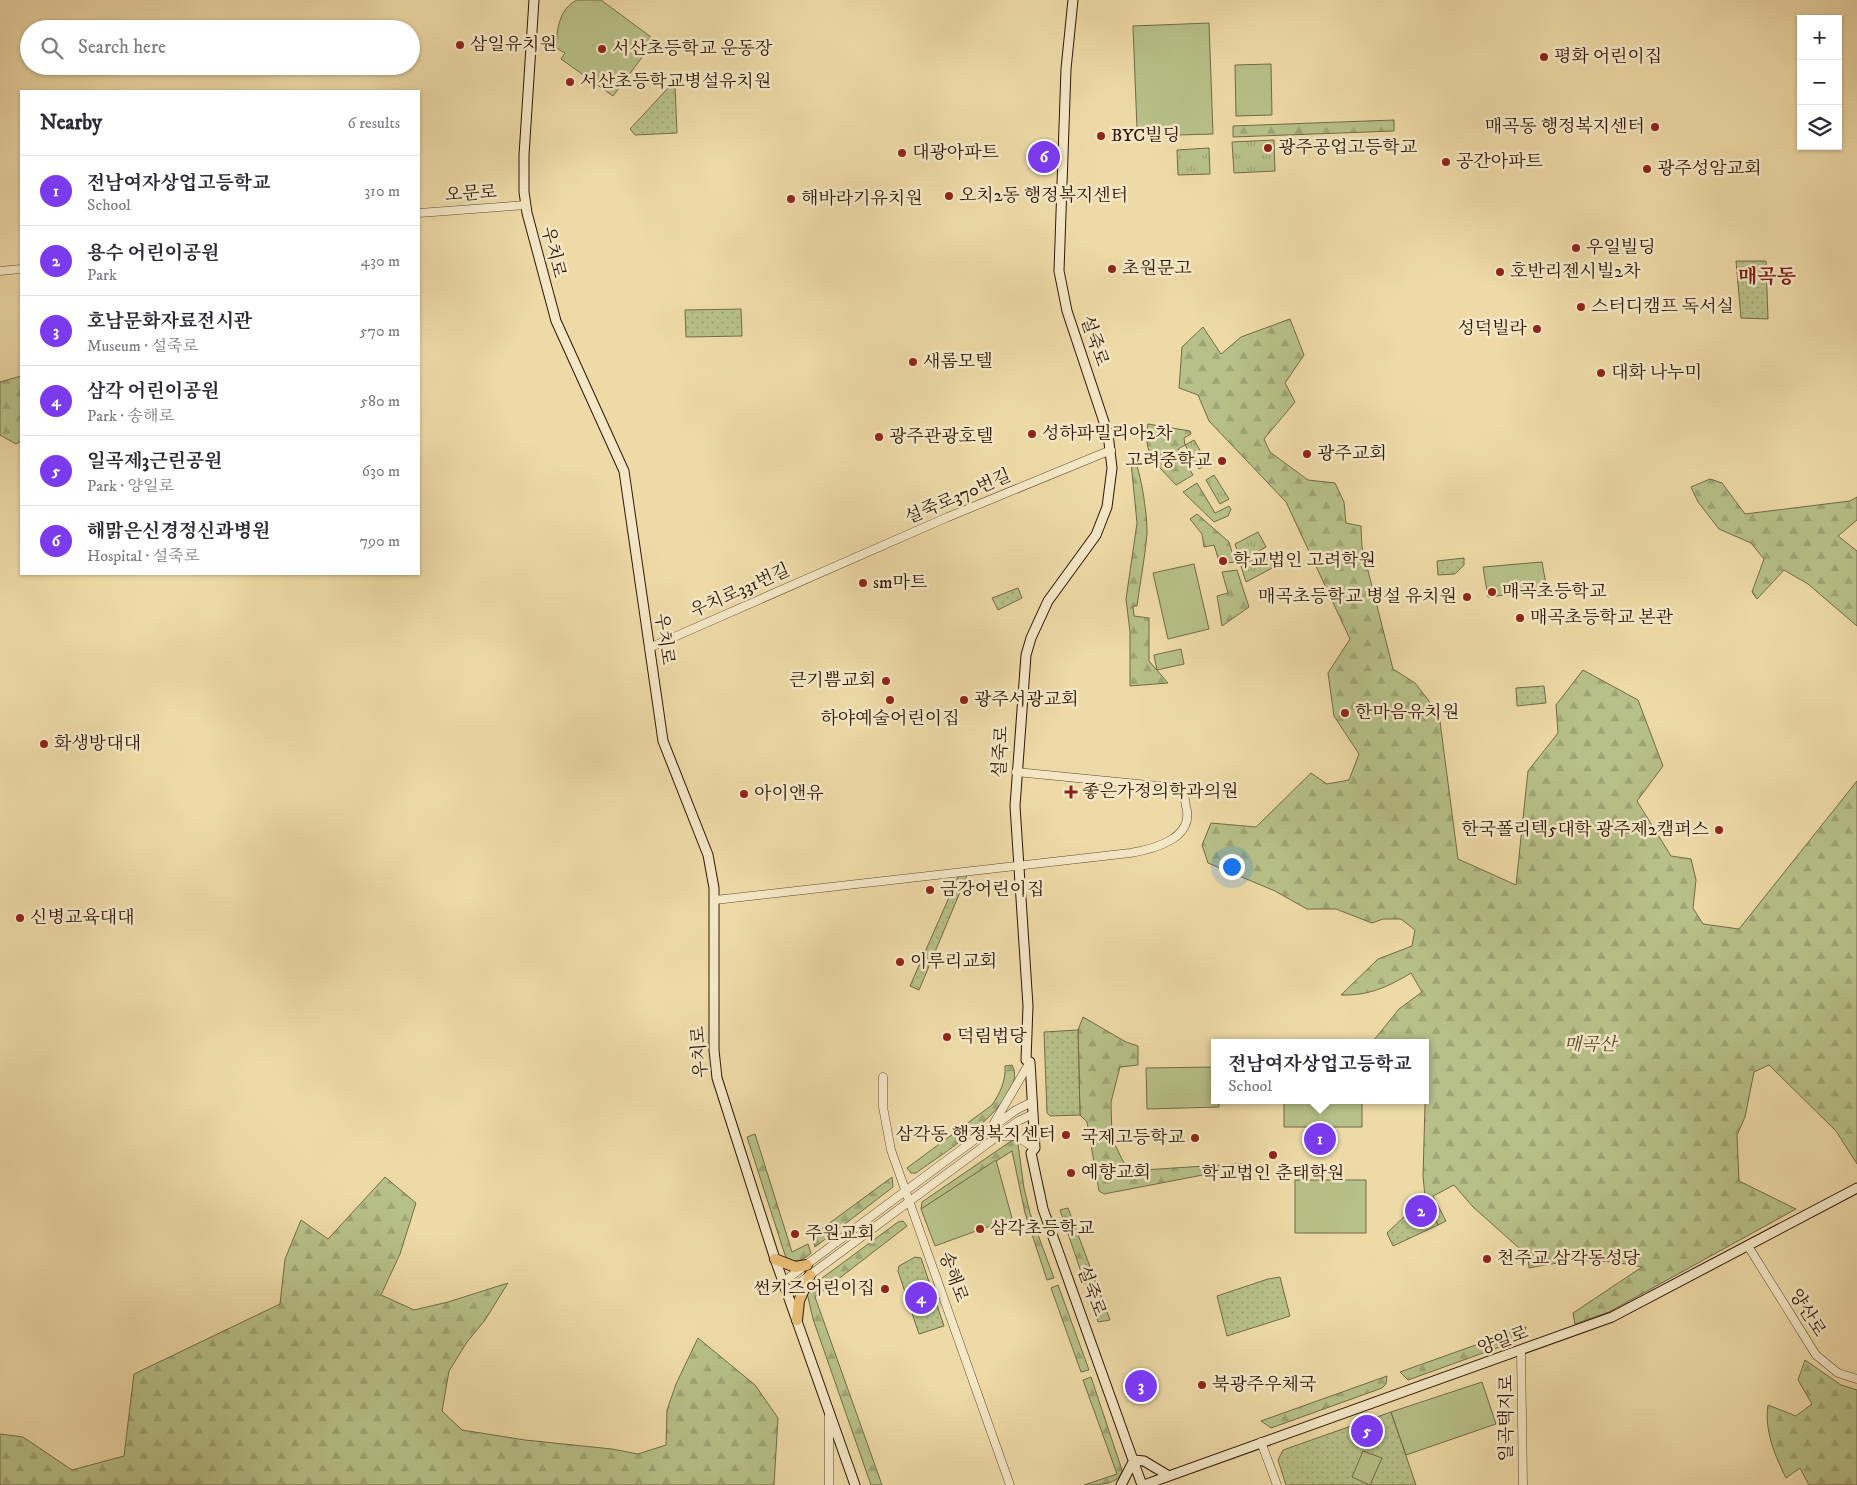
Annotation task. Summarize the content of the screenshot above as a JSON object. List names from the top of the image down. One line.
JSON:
{"streets":{"main road":["우치로","설죽로","양일로"],"street":["오문로","설죽로370번길","우치로331번길","송해로","양산로","일곡택지로"]},"crossings":[["오문로","우치로"],["우치로","우치로331번길"],["설죽로","설죽로370번길"],["설죽로","양일로"],["설죽로370번길","우치로331번길"],["양산로","양일로"],["양일로","일곡택지로"]],"districts":["매곡동"],"parks":["매곡산"],"places":{"other":["삼일유치원","서산초등학교 운동장","평화 어린이집","서산초등학교병설유치원","매곡동 행정복지센터","BYC빌딩","광주공업고등학교","대광아파트","공간아파트","광주성암교회","오치2동 행정복지센터","해바라기유치원","우일빌딩","초원문고","호반리젠시빌2차","스터디캠프 독서실","성덕빌라","새롬모텔","대화 나누미","성하파밀리아2차","광주관광호텔","광주교회","고려중학교","학교법인 고려학원","sm마트","매곡초등학교","매곡초등학교 병설 유치원","매곡초등학교 본관","큰기쁨교회","하야예술어린이집","광주서광교회","한마음유치원","화생방대대","아이앤유","한국폴리텍5대학 광주제2캠퍼스","금강어린이집","신병교육대대","이루리교회","덕림법당","삼각동 행정복지센터","국제고등학교","학교법인 춘태학원","예향교회","삼각초등학교","주원교회","천주교 삼각동성당","썬키즈어린이집","북광주우체국"],"health":["좋은가정의학과의원"]},"page":{"map_buttons":["+","−"],"search":"Search here","heading":["Nearby","6 results"],"pins":["6","1","2","4","3","5"],"list":[{"mark":"1","name":"전남여자상업고등학교","note":"School","value":"310 m"},{"mark":"2","name":"용수 어린이공원","note":"Park","value":"430 m"},{"mark":"3","name":"호남문화자료전시관","note":"Museum · 설죽로","value":"570 m"},{"mark":"4","name":"삼각 어린이공원","note":"Park · 송해로","value":"580 m"},{"mark":"5","name":"일곡제3근린공원","note":"Park · 양일로","value":"630 m"},{"mark":"6","name":"해맑은신경정신과병원","note":"Hospital · 설죽로","value":"790 m"}],"popup":["전남여자상업고등학교","School"]}}
